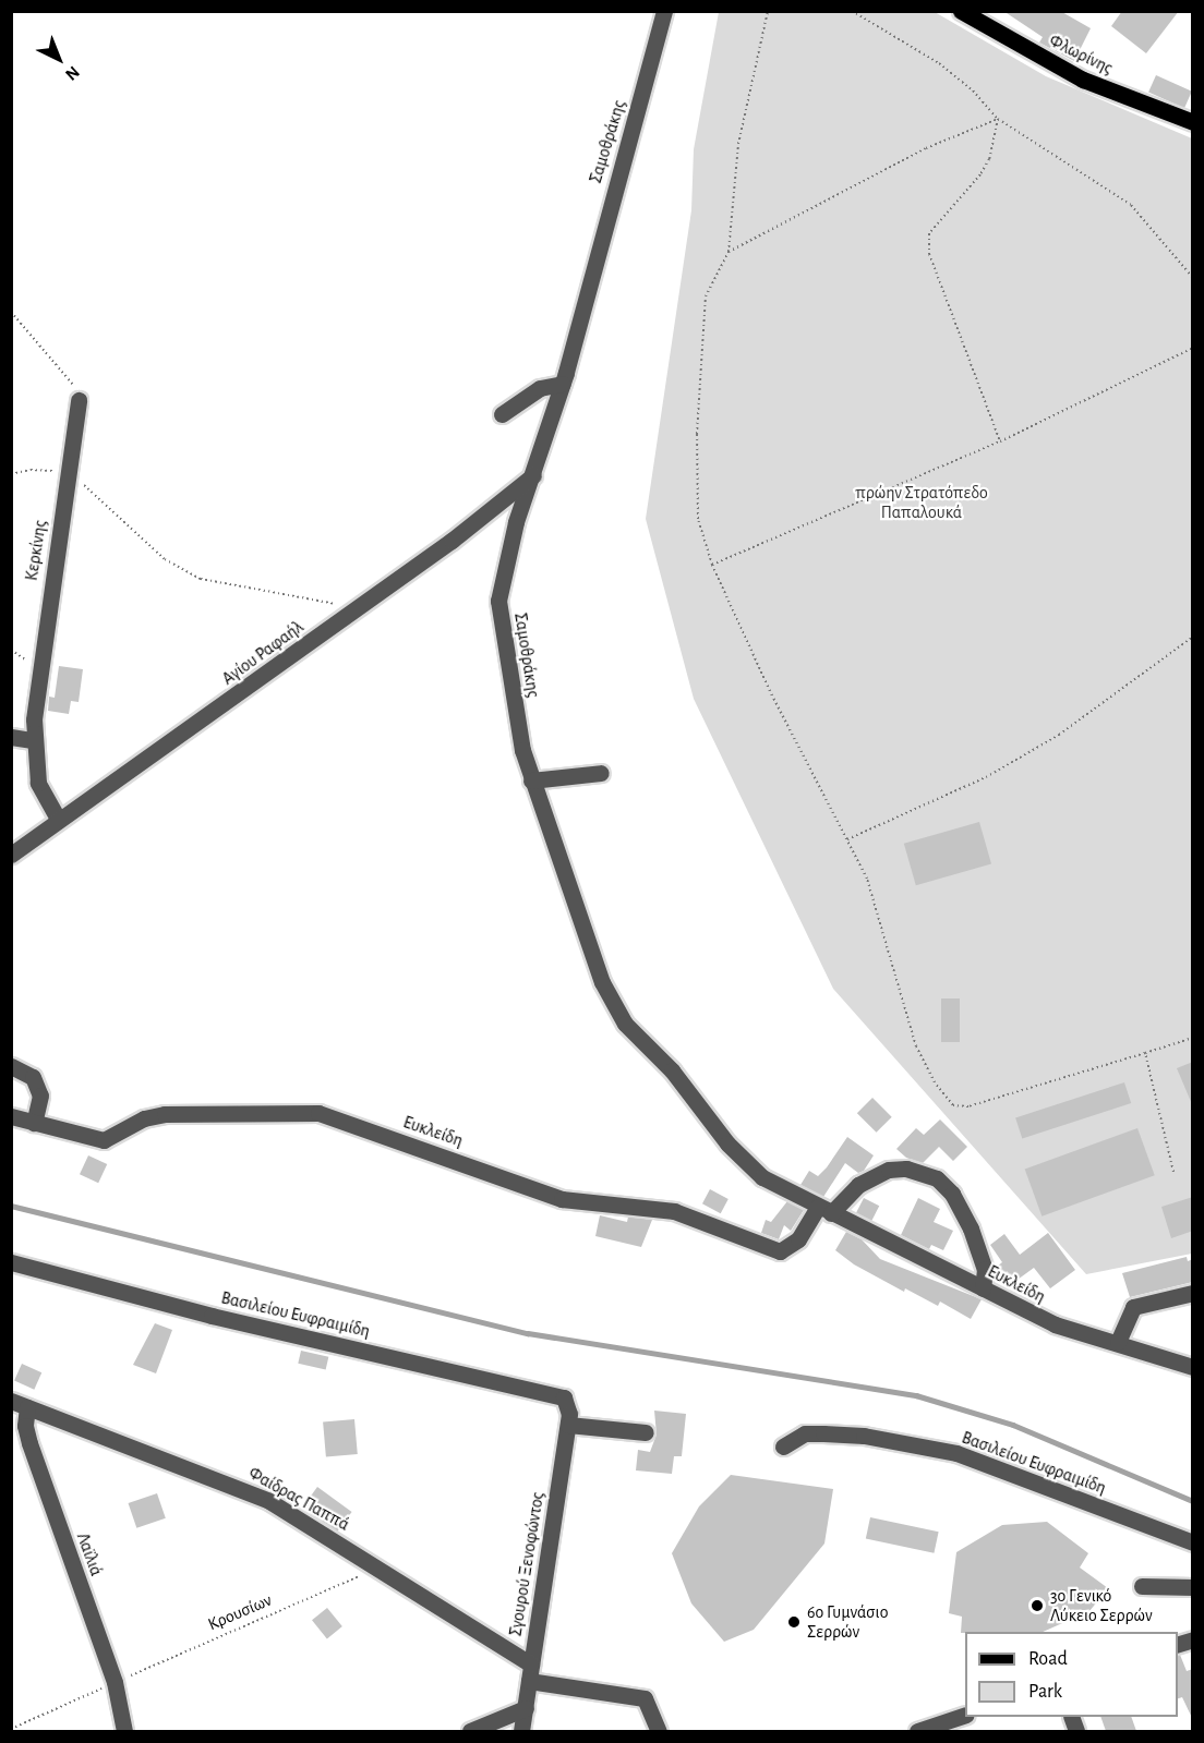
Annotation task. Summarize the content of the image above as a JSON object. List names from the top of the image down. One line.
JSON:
{"streets":{"main road":["Φλωρίνης"],"street":["Σαμοθράκης","Κερκίνης","Αγίου Ραφαήλ","Ευκλείδη","Βασιλείου Ευφραιμίδη","Φαίδρας Παππά","Λαϊλιά","Σγουρού Ξενοφώντος"],"path":["Κρουσίων"]},"crossings":[["Σαμοθράκης","Αγίου Ραφαήλ"],["Σαμοθράκης","Ευκλείδη"],["Κερκίνης","Αγίου Ραφαήλ"],["Βασιλείου Ευφραιμίδη","Σγουρού Ξενοφώντος"],["Φαίδρας Παππά","Λαϊλιά"],["Φαίδρας Παππά","Σγουρού Ξενοφώντος"],["Φαίδρας Παππά","Κρουσίων"],["Λαϊλιά","Κρουσίων"]],"parks":["πρώην Στρατόπεδο Παπαλουκά"],"places":["3ο Γενικό Λύκειο Σερρών","6ο Γυμνάσιο Σερρών"],"legend":["Road","Park"],"north":"bottom right"}
